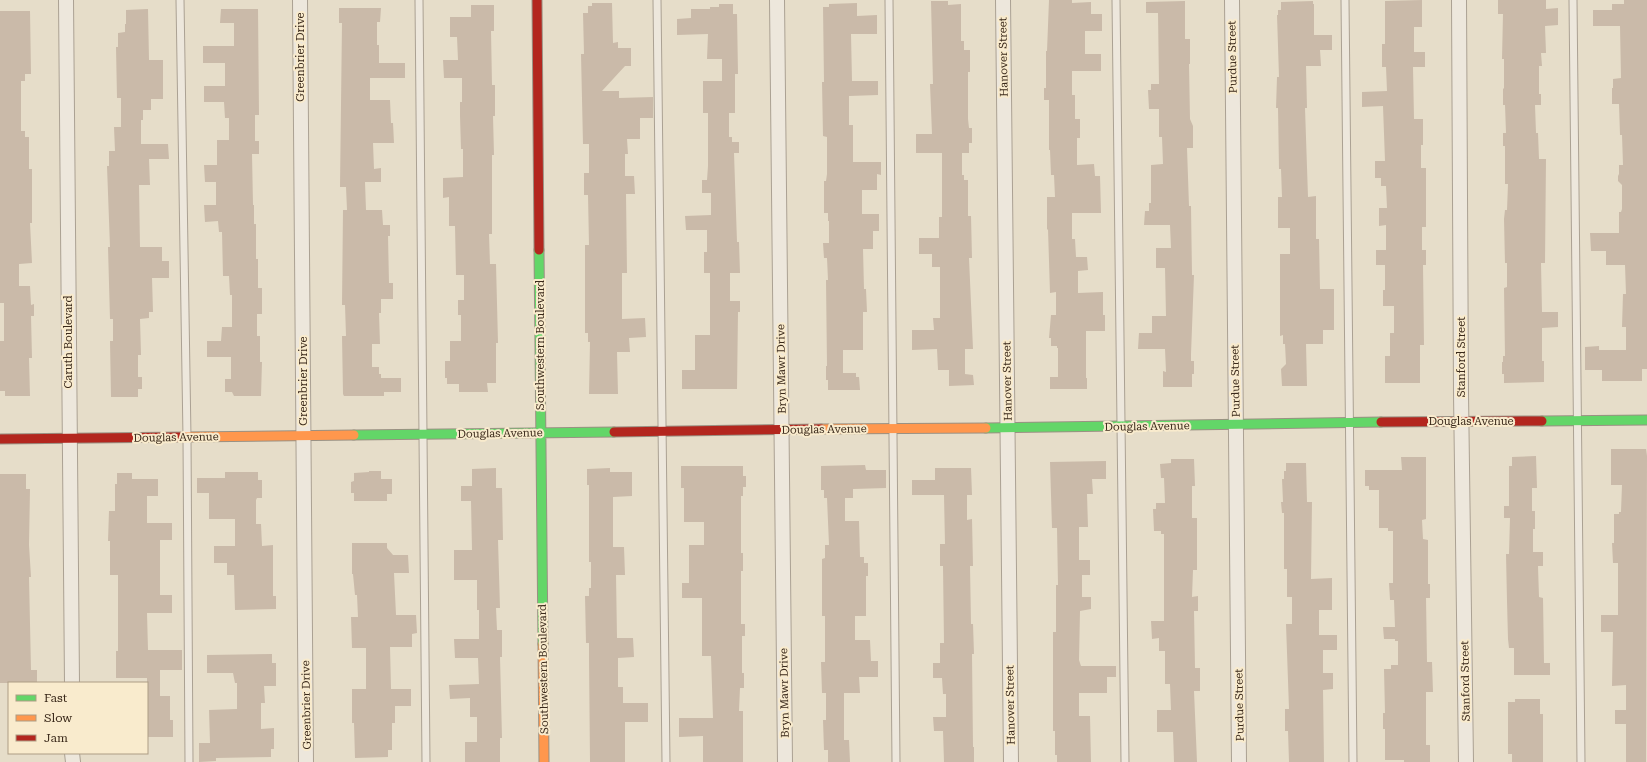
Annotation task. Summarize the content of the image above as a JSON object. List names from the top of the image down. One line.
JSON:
{"streets":{"street":["Greenbrier Drive","Hanover Street","Purdue Street","Caruth Boulevard","Southwestern Boulevard","Stanford Street","Bryn Mawr Drive","Douglas Avenue"]},"crossings":[["Greenbrier Drive","Douglas Avenue"],["Hanover Street","Douglas Avenue"],["Purdue Street","Douglas Avenue"],["Caruth Boulevard","Douglas Avenue"],["Southwestern Boulevard","Douglas Avenue"],["Stanford Street","Douglas Avenue"],["Bryn Mawr Drive","Douglas Avenue"]],"legend":["Fast","Slow","Jam"]}
